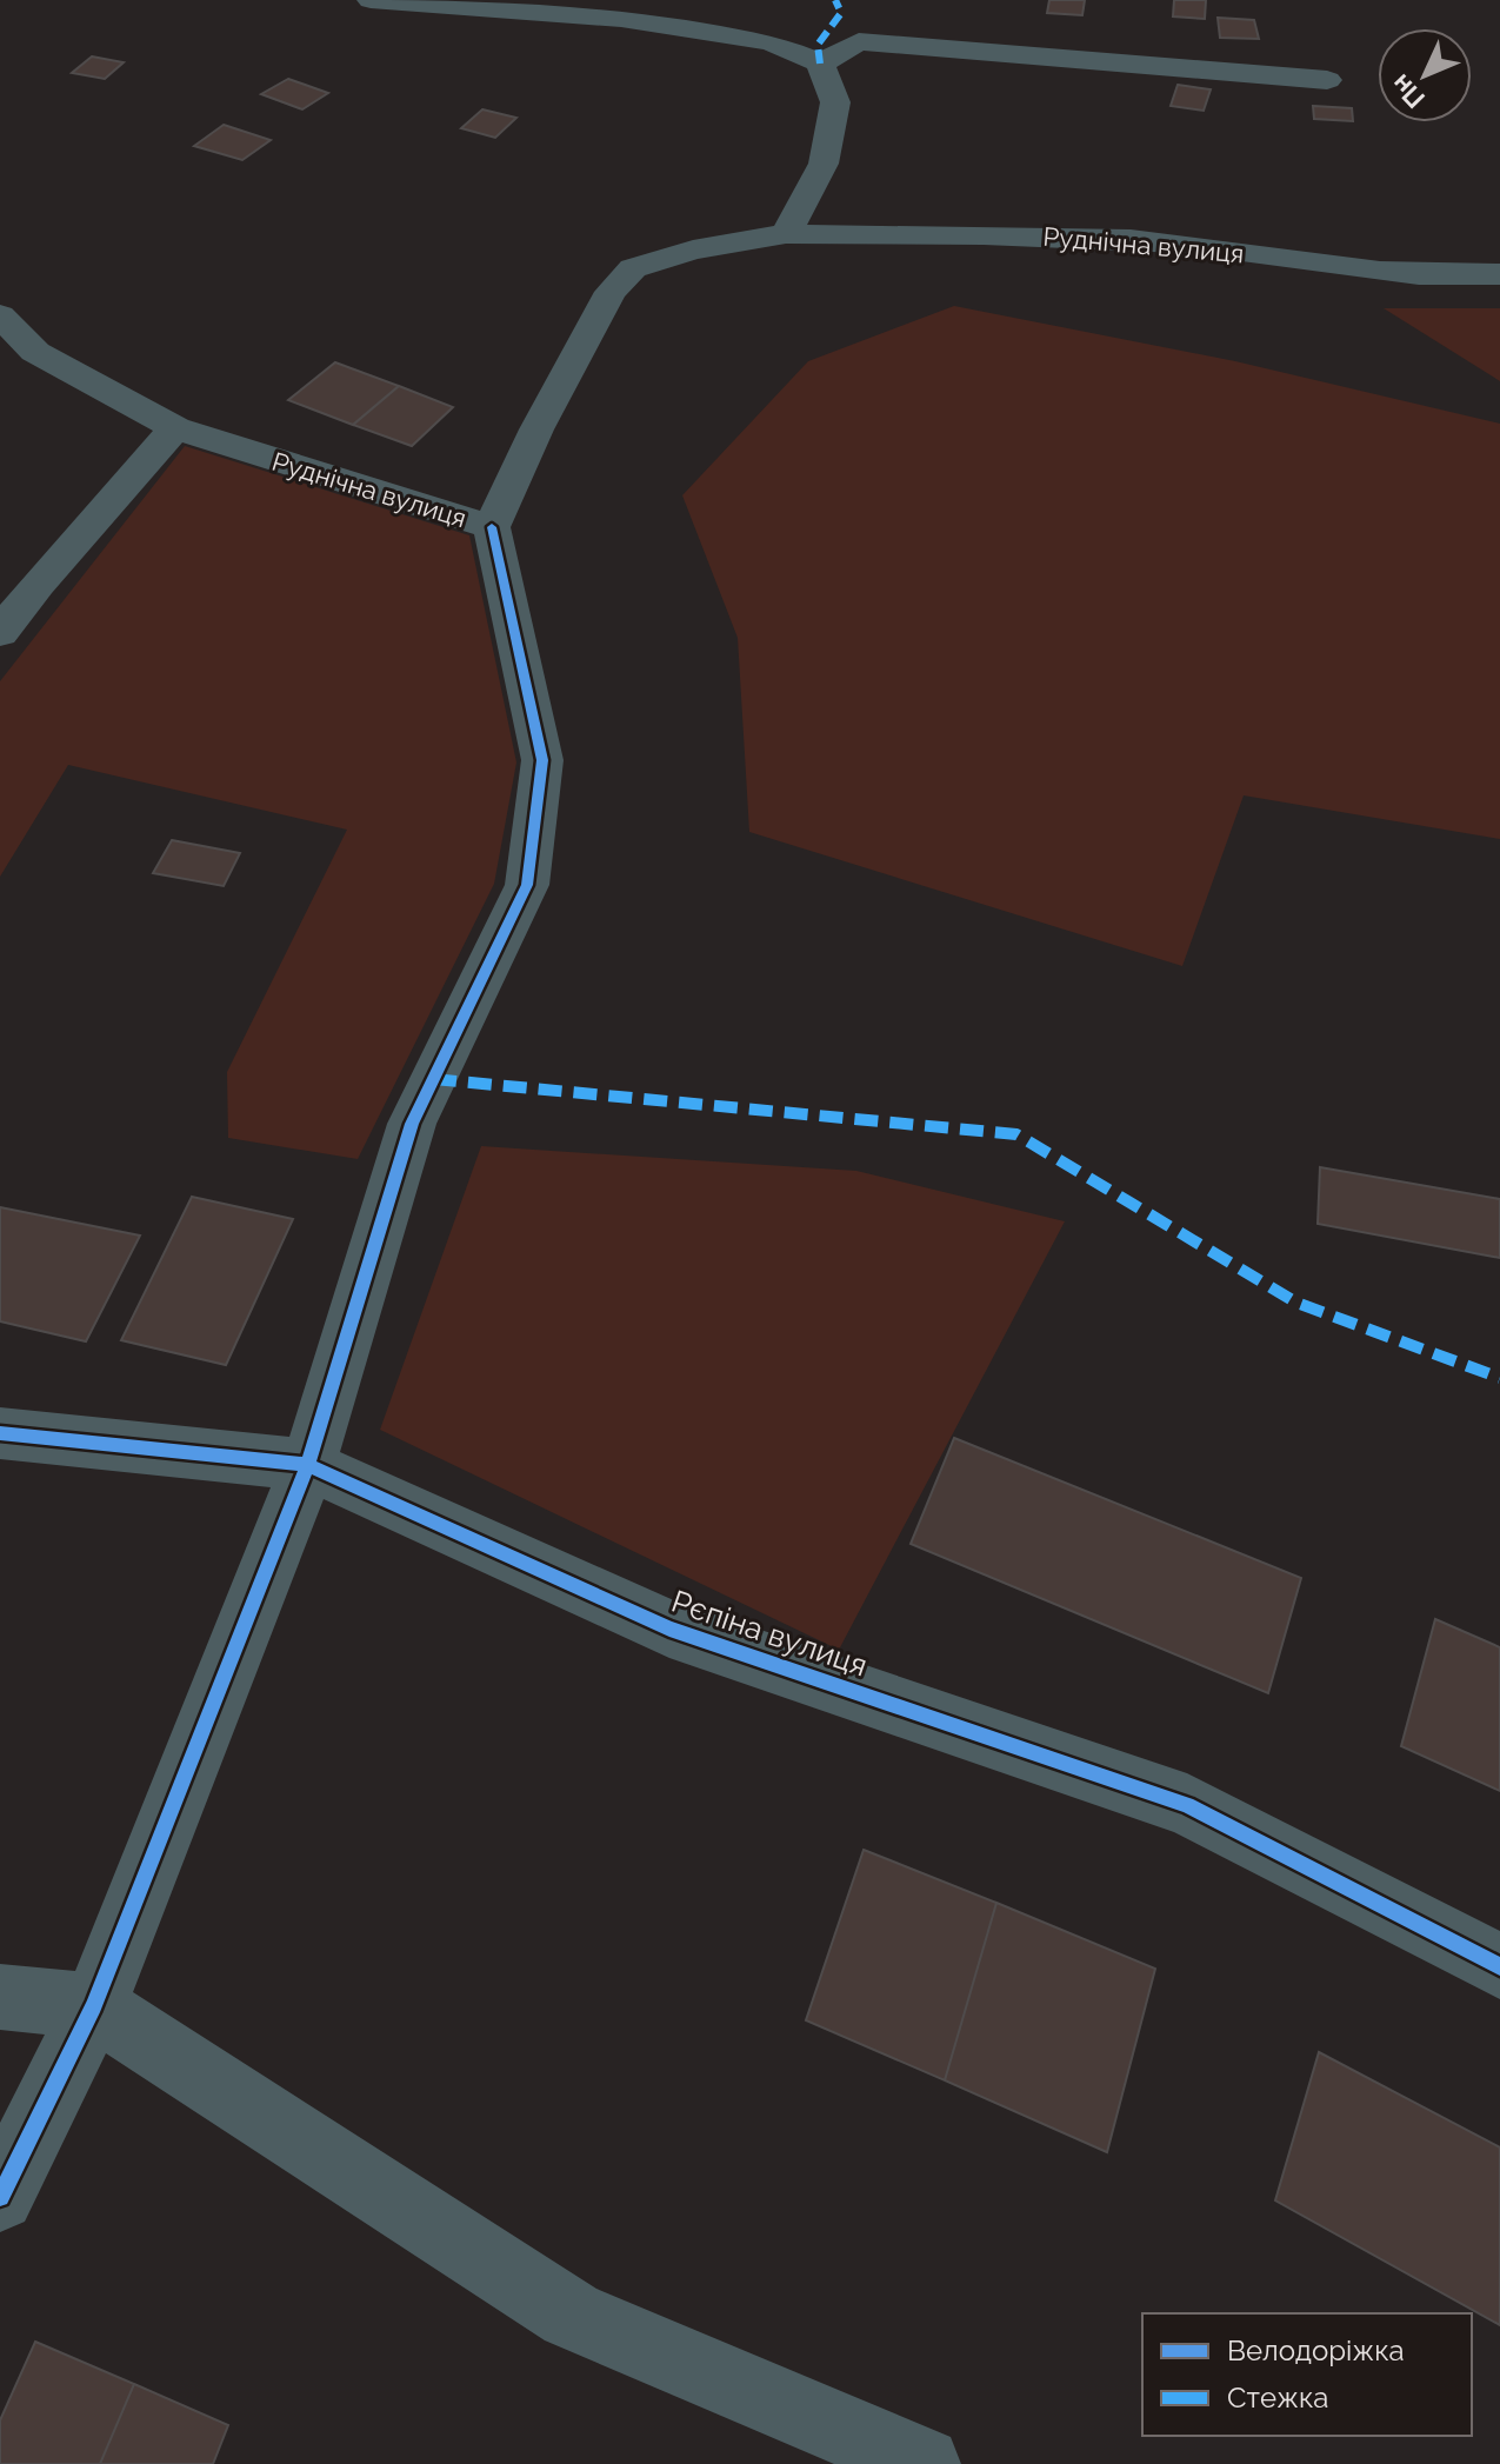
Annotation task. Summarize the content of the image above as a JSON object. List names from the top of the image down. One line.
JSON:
{"streets":{"street":["Руднічна вулиця","Рєпіна вулиця"]},"legend":["Велодоріжка","Стежка"],"north":"bottom left"}
